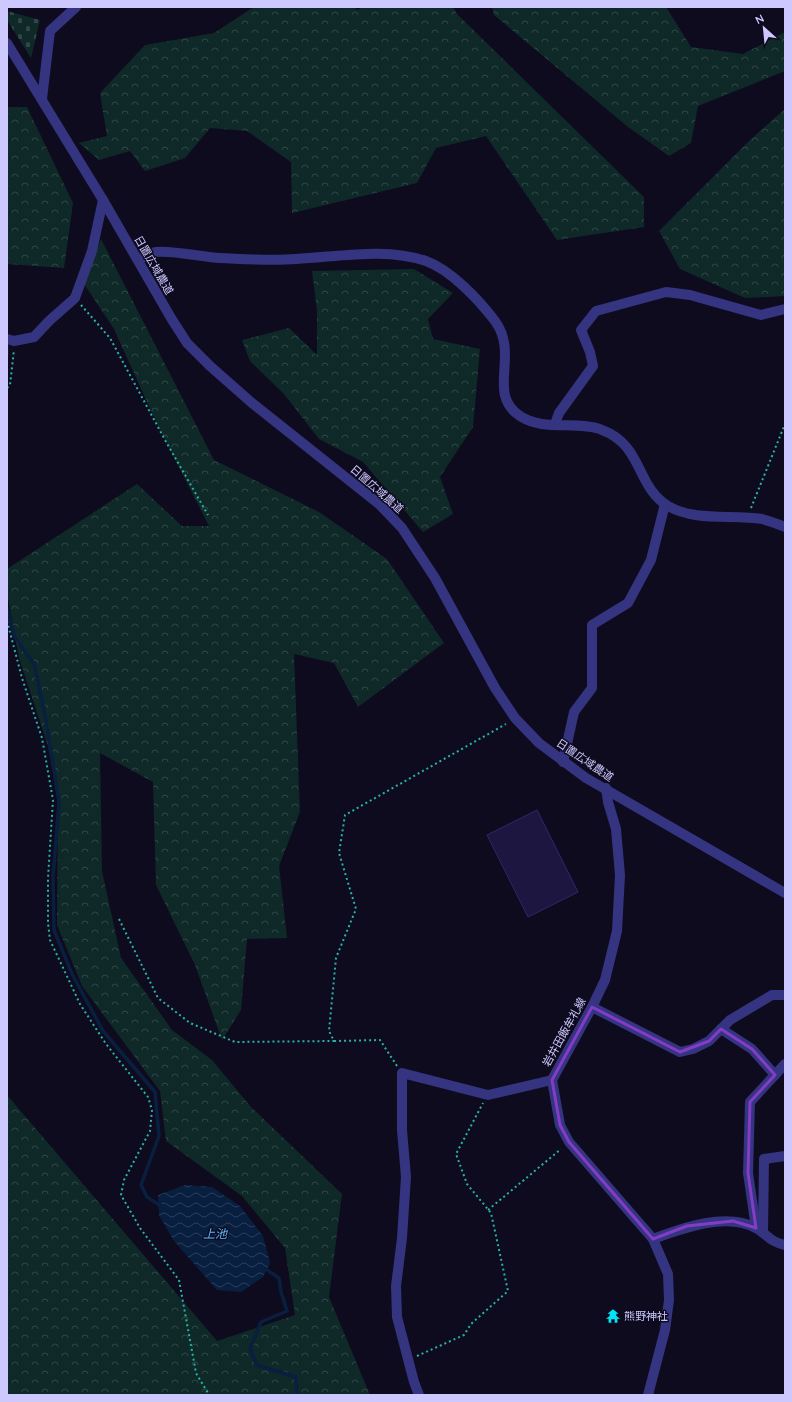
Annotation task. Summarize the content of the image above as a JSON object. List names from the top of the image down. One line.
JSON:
{"streets":{"street":["日置広域農道","岩井田飯牟礼線"]},"crossings":[["日置広域農道","岩井田飯牟礼線"]],"water":["上池"],"places":{"temple":["熊野神社"]},"north":"top left"}
